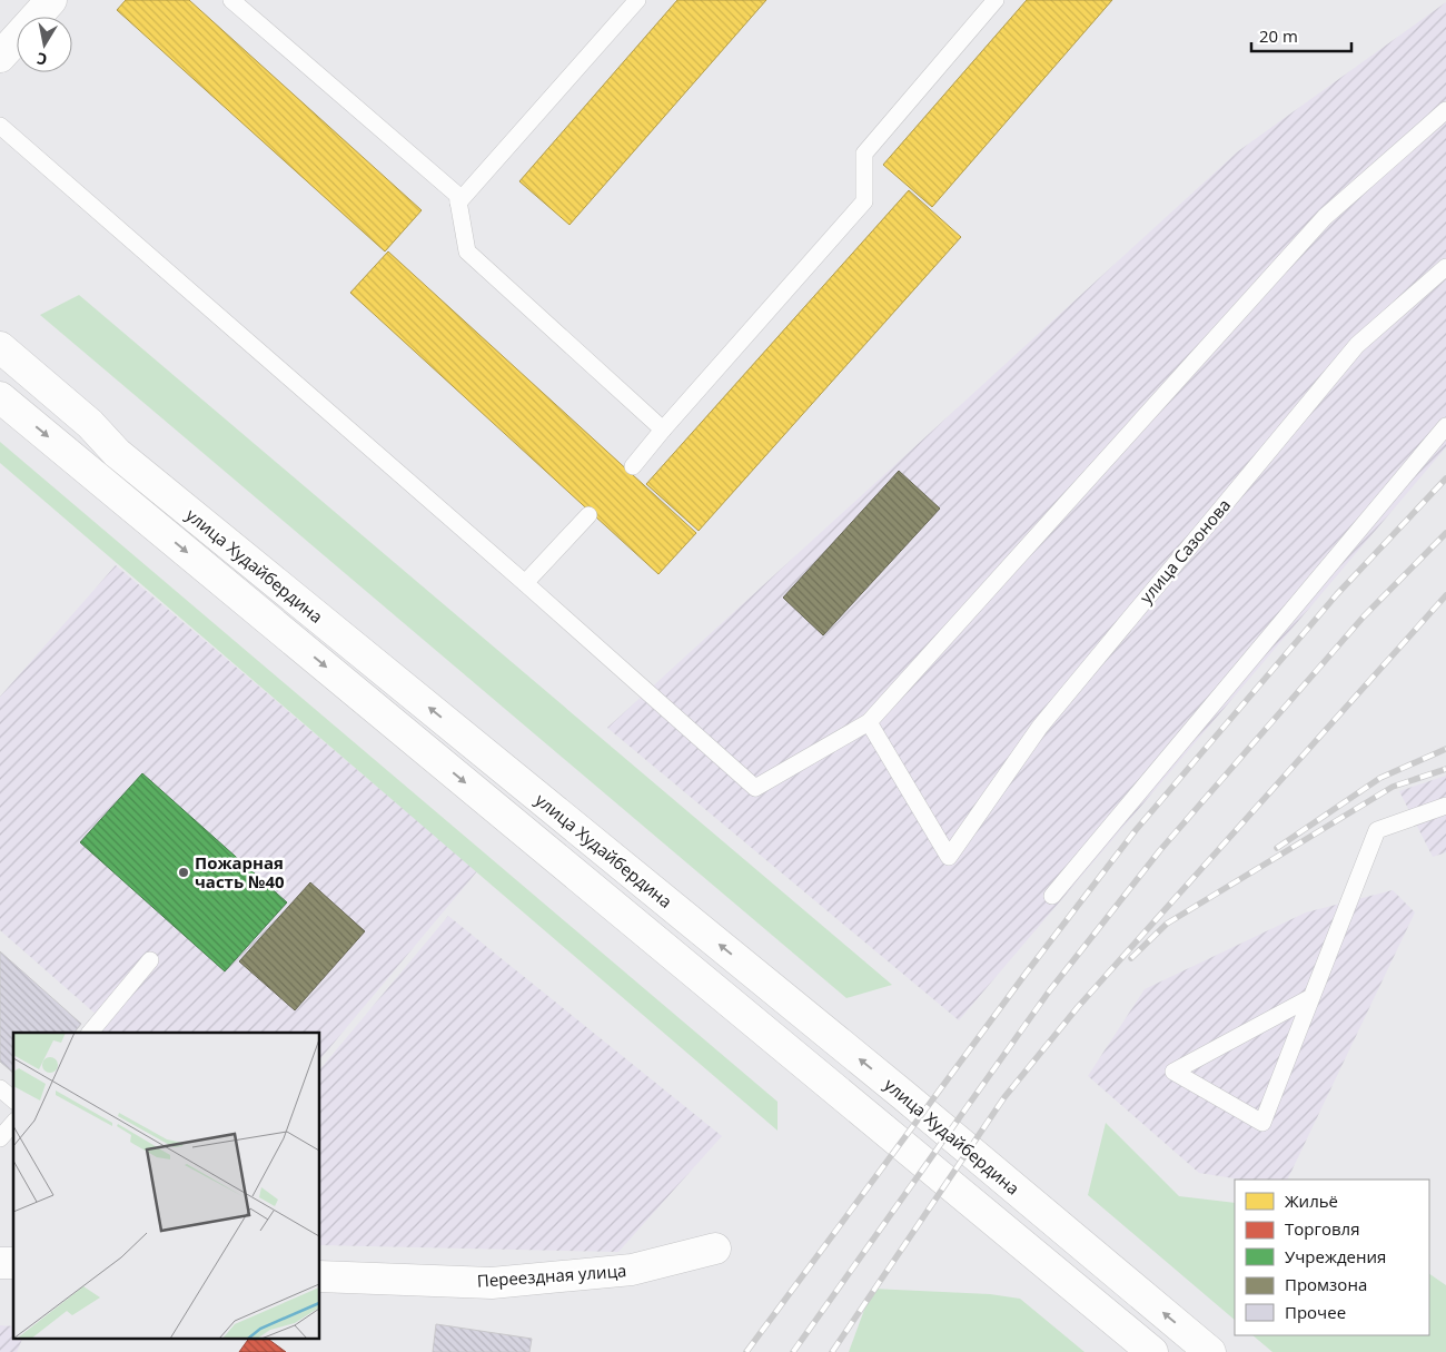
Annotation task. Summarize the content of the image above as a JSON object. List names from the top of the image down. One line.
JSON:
{"streets":{"main road":["улица Худайбердина","Переездная улица"],"lane":["улица Сазонова"]},"places":["Пожарная часть №40"],"legend":["Жильё","Торговля","Учреждения","Промзона","Прочее"],"scale_bar":"20 m","north":"bottom"}
